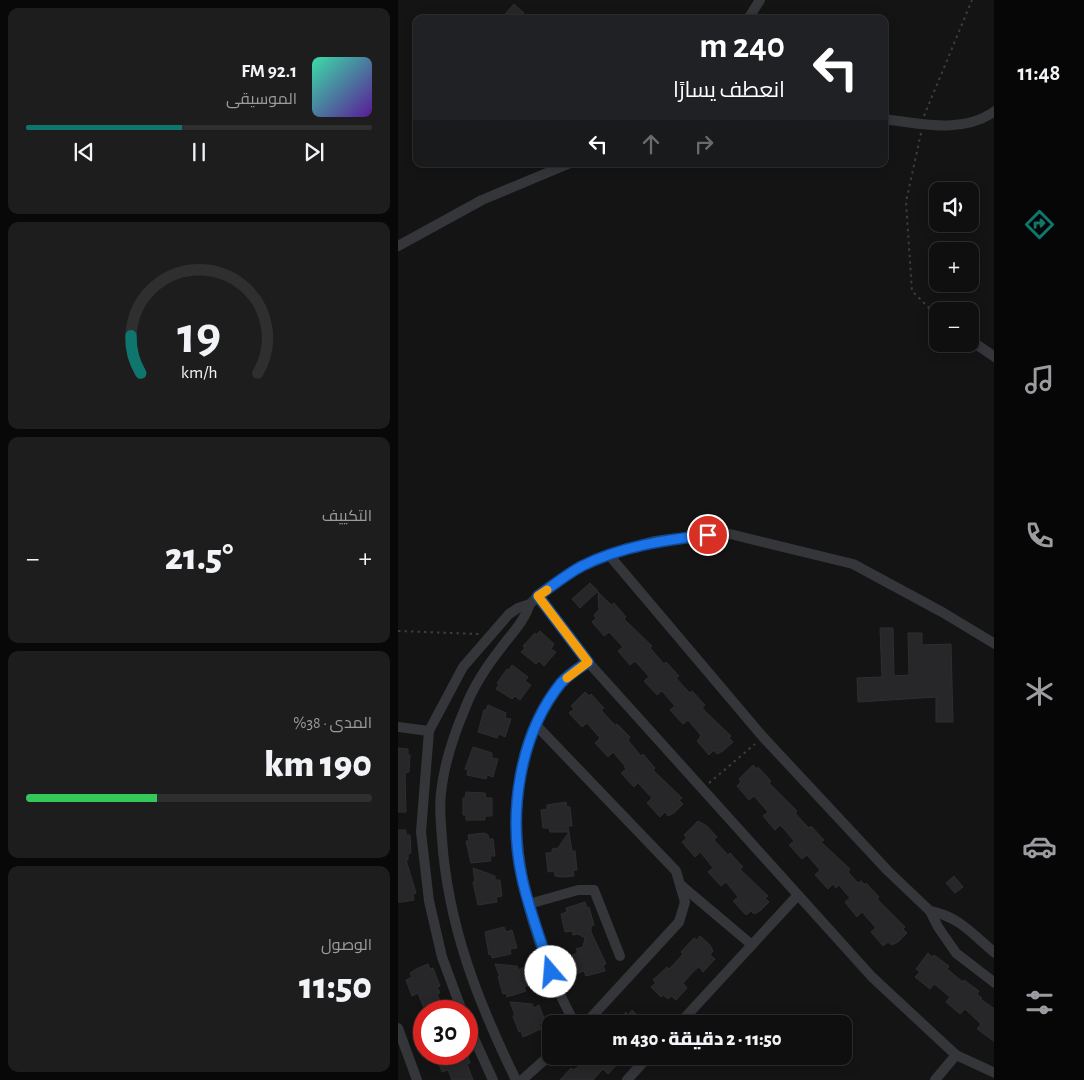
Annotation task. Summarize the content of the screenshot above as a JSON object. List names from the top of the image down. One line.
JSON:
{"page":{"tabs":"11:48","turn":["240 m","انعطف يسارًا"],"song":["92.1 FM","الموسيقى"],"map_buttons":["+","−"],"tile":["التكييف",["المدى · 38%","190 km"],["الوصول","11:50"]],"heat":["−","21.5°","+"],"limit":"30","trip":"11:50 · 2 دقيقة · 430 m","gauge":["19","km/h"]}}
